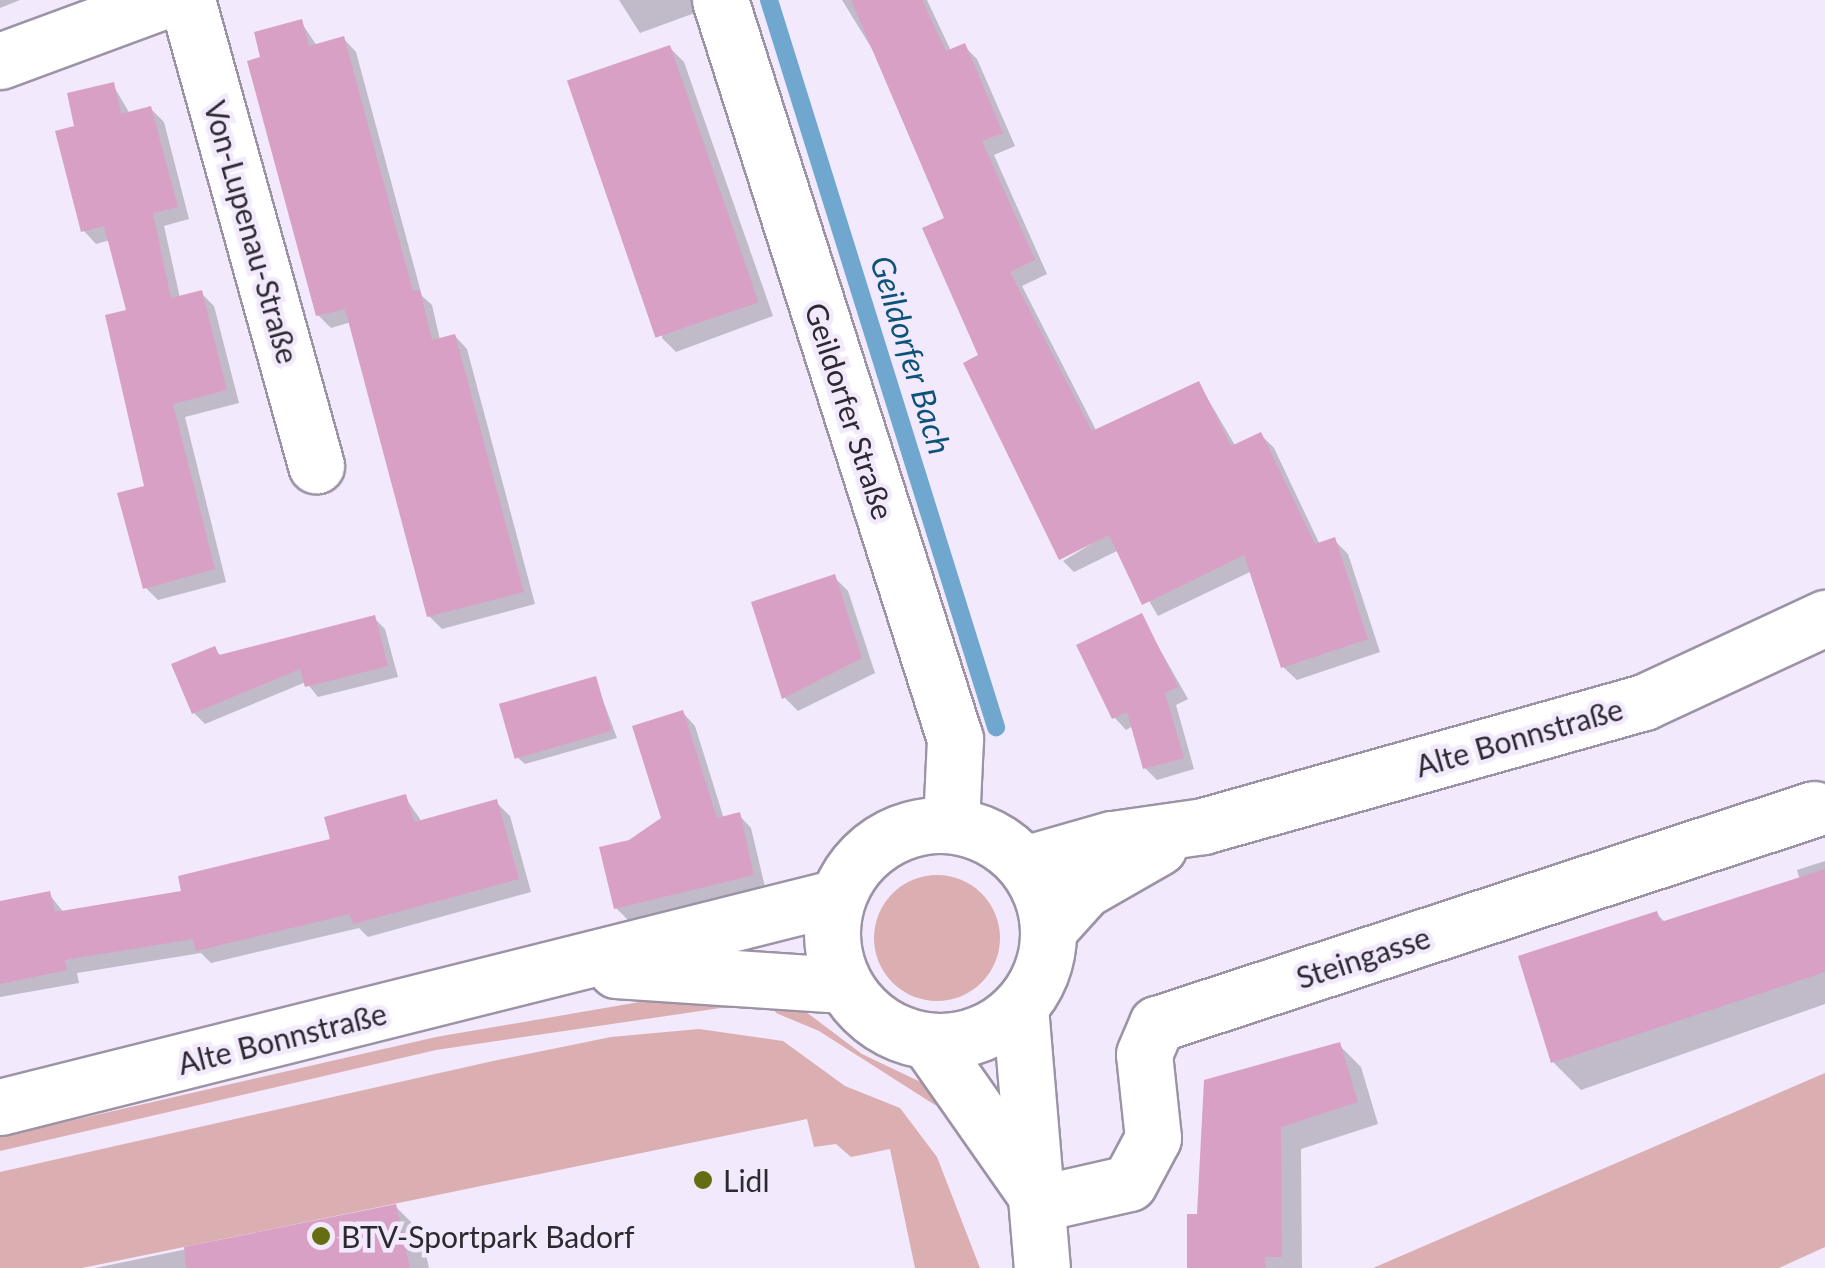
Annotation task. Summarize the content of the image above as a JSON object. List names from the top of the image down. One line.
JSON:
{"streets":{"main road":["Von-Lupenau-Straße","Geildorfer Straße","Alte Bonnstraße","Steingasse"]},"crossings":[["Geildorfer Straße","Alte Bonnstraße"]],"water":["Geildorfer Bach"],"places":["Lidl","BTV-Sportpark Badorf"]}
